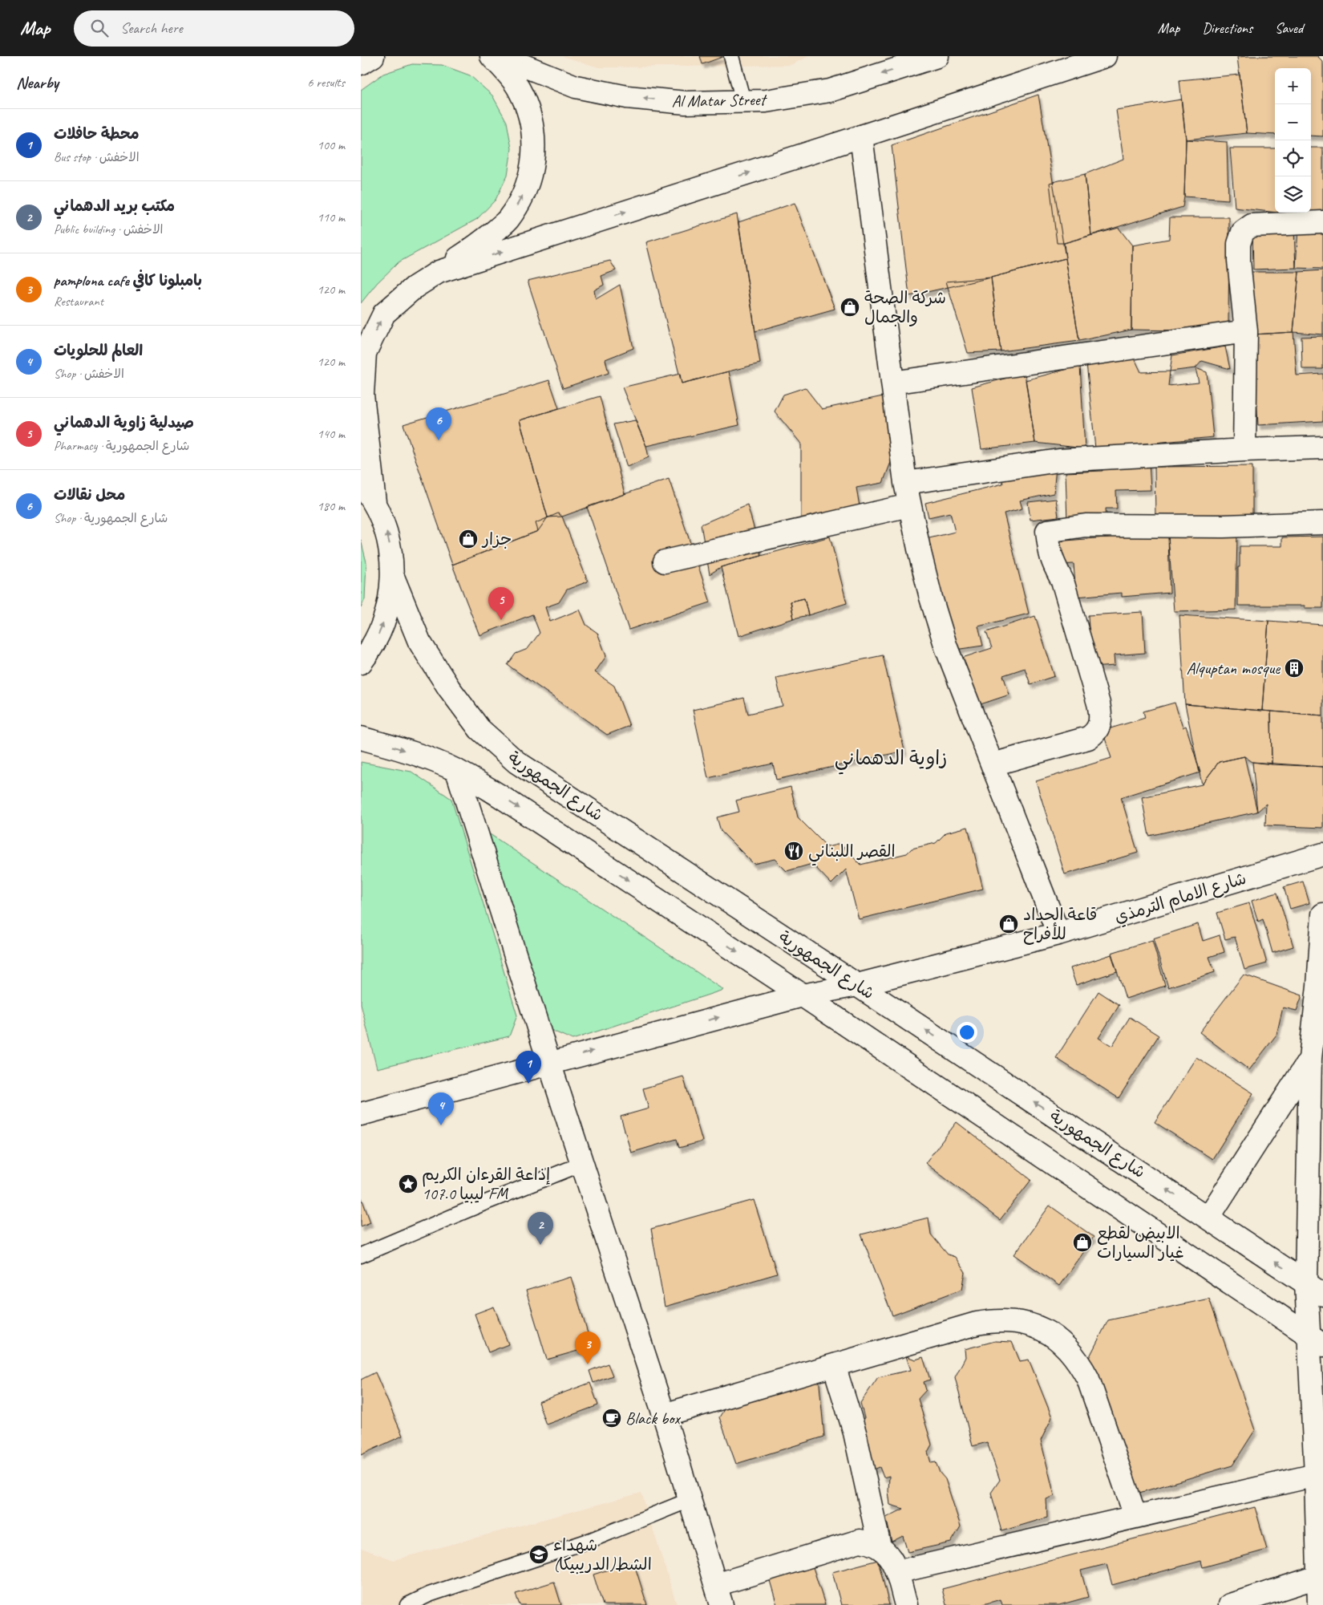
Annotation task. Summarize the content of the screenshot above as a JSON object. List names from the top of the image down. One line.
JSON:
{"streets":{"street":["Al Matar Street","شارع الجمهورية","شارع الامام الترمذي"]},"crossings":[["شارع الجمهورية","شارع الامام الترمذي"]],"districts":["زاوية الدهماني"],"places":{"shop":["شركة الصحة والجمال","جزار","قاعة الحداد للأفراح","الابيض لقطع غيار السيارات"],"building":["Alquptan mosque"],"restaurant":["القصر اللبناني"],"place":["إذاعة القرءان الكريم ليبيا 107.0 FM"],"cafe":["Black box"],"school or university":["شهداء الشط(الدريبيكا)"]},"page":{"header":"Map","search":"Search here","nav":["Map","Directions","Saved"],"heading":["Nearby","6 results"],"map_buttons":["+","−"],"list":[{"mark":"1","name":"محطة حافلات","note":"Bus stop · الاخفش","value":"100 m"},{"mark":"2","name":"مكتب بريد الدهماني","note":"Public building · الاخفش","value":"110 m"},{"mark":"3","name":"pamplona cafe بامبلونا كافي","note":"Restaurant","value":"120 m"},{"mark":"4","name":"العالم للحلويات","note":"Shop · الاخفش","value":"120 m"},{"mark":"5","name":"صيدلية زاوية الدهماني","note":"Pharmacy · شارع الجمهورية","value":"140 m"},{"mark":"6","name":"محل نقالات","note":"Shop · شارع الجمهورية","value":"180 m"}],"pins":["6","5","1","4","2","3"]}}
